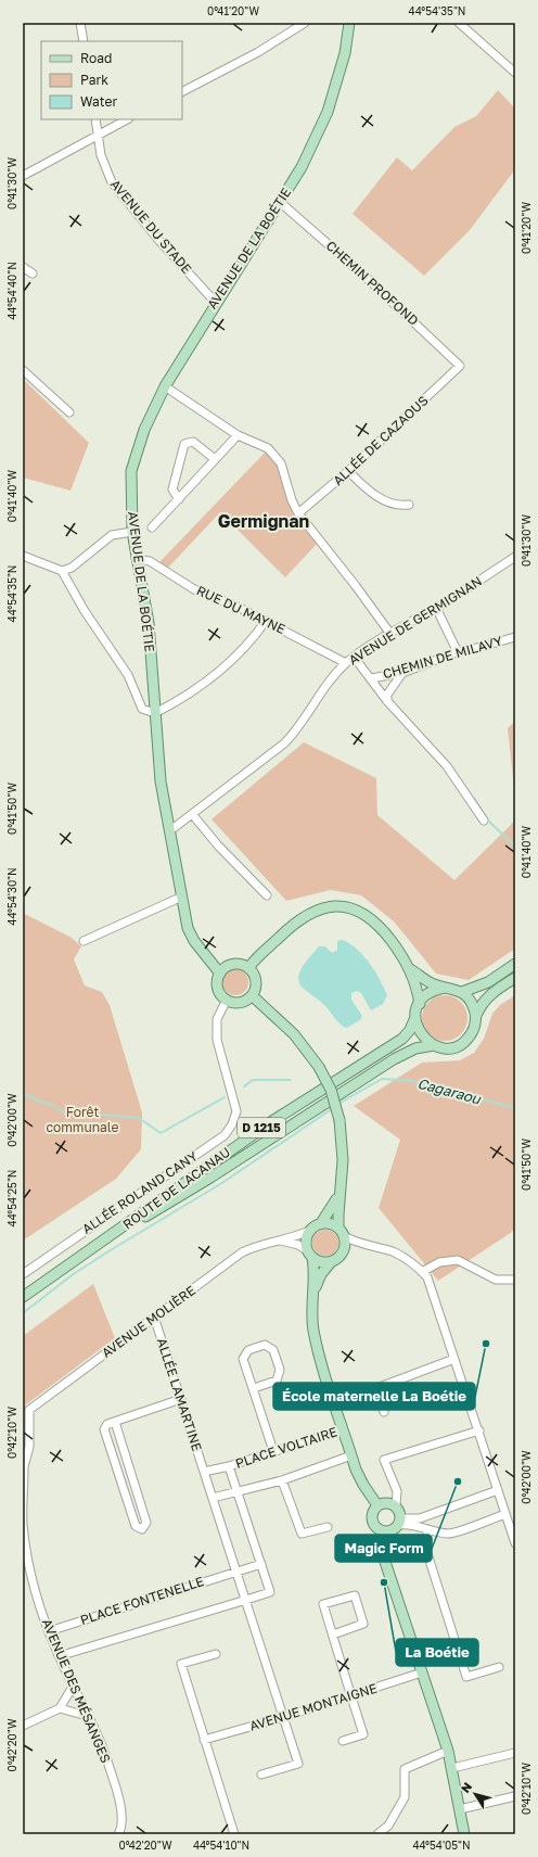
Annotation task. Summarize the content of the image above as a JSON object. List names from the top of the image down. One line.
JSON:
{"streets":{"main road":["AVENUE DE LA BOÉTIE","D 1215","ROUTE DE LACANAU"],"street":["AVENUE DU STADE","CHEMIN PROFOND","ALLÉE DE CAZAOUS","RUE DU MAYNE","AVENUE DE GERMIGNAN","CHEMIN DE MILAVY","ALLÉE ROLAND CANY","AVENUE MOLIÈRE","ALLÉE LAMARTINE","PLACE VOLTAIRE","PLACE FONTENELLE","AVENUE DES MÉSANGES","AVENUE MONTAIGNE"]},"crossings":[["AVENUE DU STADE","AVENUE DE LA BOÉTIE"],["AVENUE DE LA BOÉTIE","CHEMIN PROFOND"],["AVENUE DE LA BOÉTIE","RUE DU MAYNE"],["AVENUE DE LA BOÉTIE","AVENUE DE GERMIGNAN"],["AVENUE DE LA BOÉTIE","ALLÉE ROLAND CANY"],["CHEMIN PROFOND","ALLÉE DE CAZAOUS"],["RUE DU MAYNE","AVENUE DE GERMIGNAN"],["AVENUE MOLIÈRE","ALLÉE LAMARTINE"],["AVENUE MOLIÈRE","AVENUE DES MÉSANGES"],["ALLÉE LAMARTINE","PLACE VOLTAIRE"],["ALLÉE LAMARTINE","PLACE FONTENELLE"],["ALLÉE LAMARTINE","AVENUE MONTAIGNE"],["PLACE FONTENELLE","AVENUE DES MÉSANGES"]],"districts":["Germignan"],"water":["Cagaraou"],"parks":["Forêt communale"],"places":["École maternelle La Boétie","Magic Form","La Boétie"],"legend":["Road","Park","Water"],"north":"top left","coordinates":["0°41'20\"W","44°54'35\"N","0°41'30\"W","44°54'40\"N","0°41'40\"W","0°41'50\"W","44°54'30\"N","0°42'00\"W","44°54'25\"N","0°42'10\"W","0°42'20\"W","44°54'10\"N","44°54'05\"N"]}
